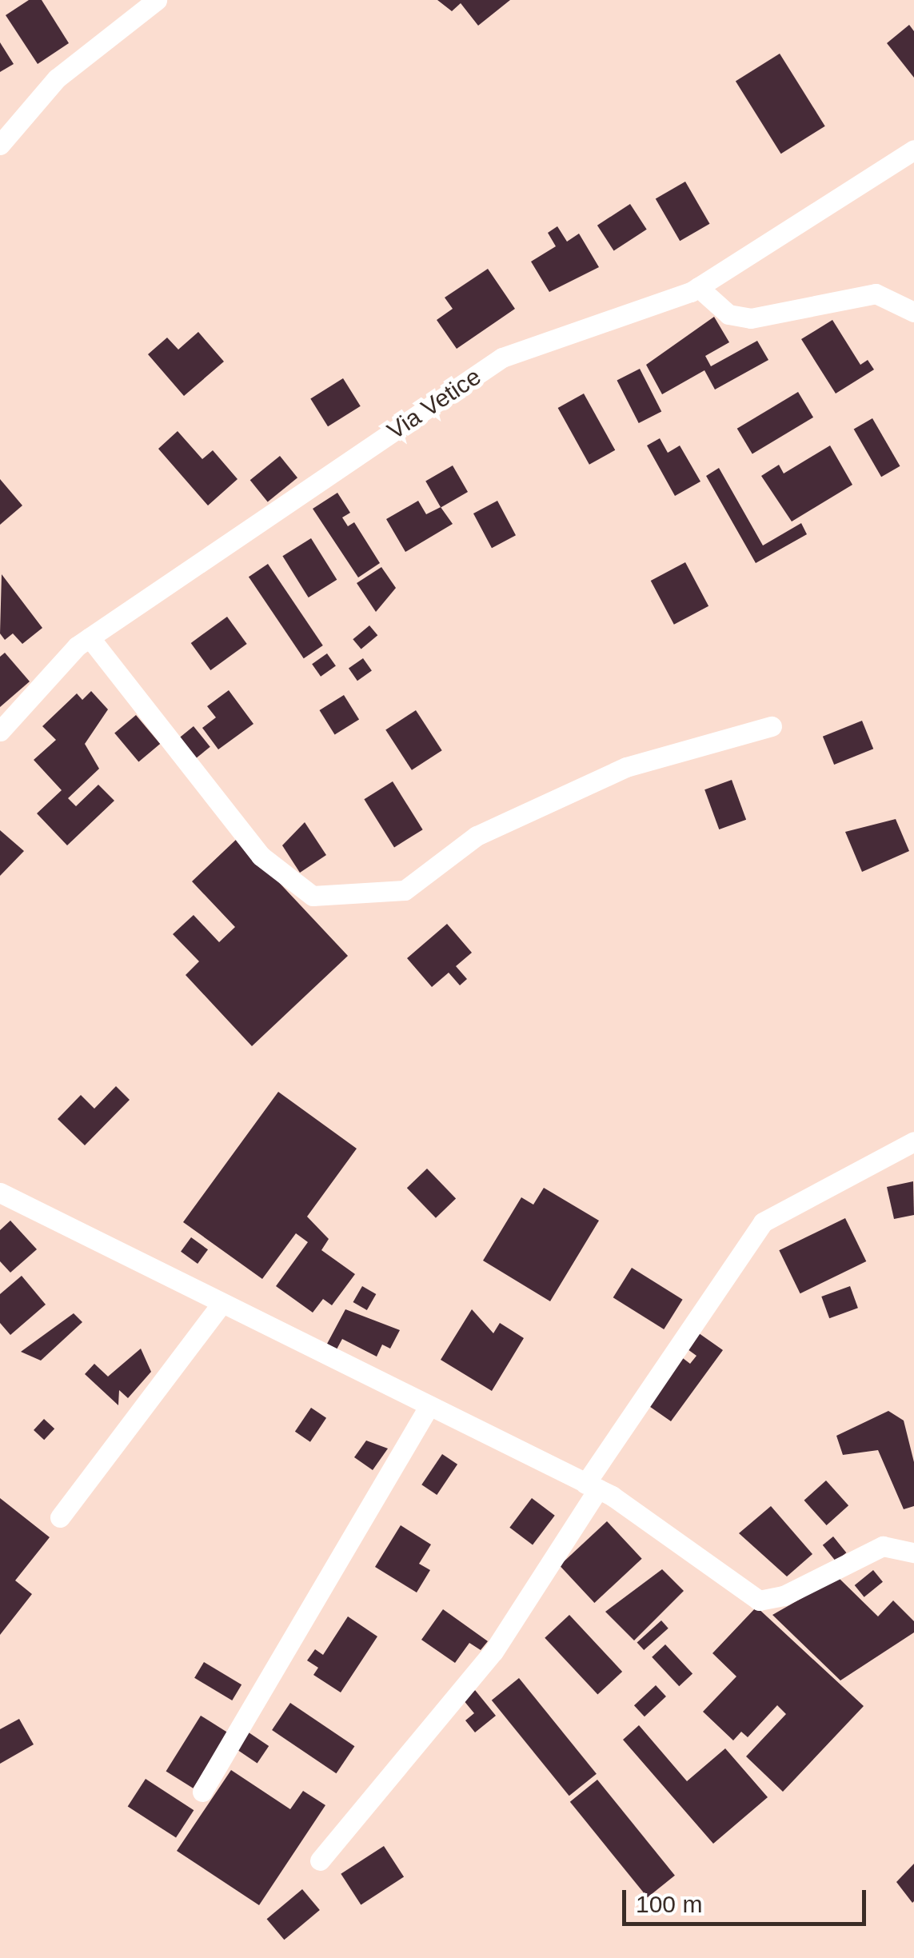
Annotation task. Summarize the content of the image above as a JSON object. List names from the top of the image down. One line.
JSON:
{"streets":{"street":["Via Vetice"]},"scale_bar":"100 m"}
